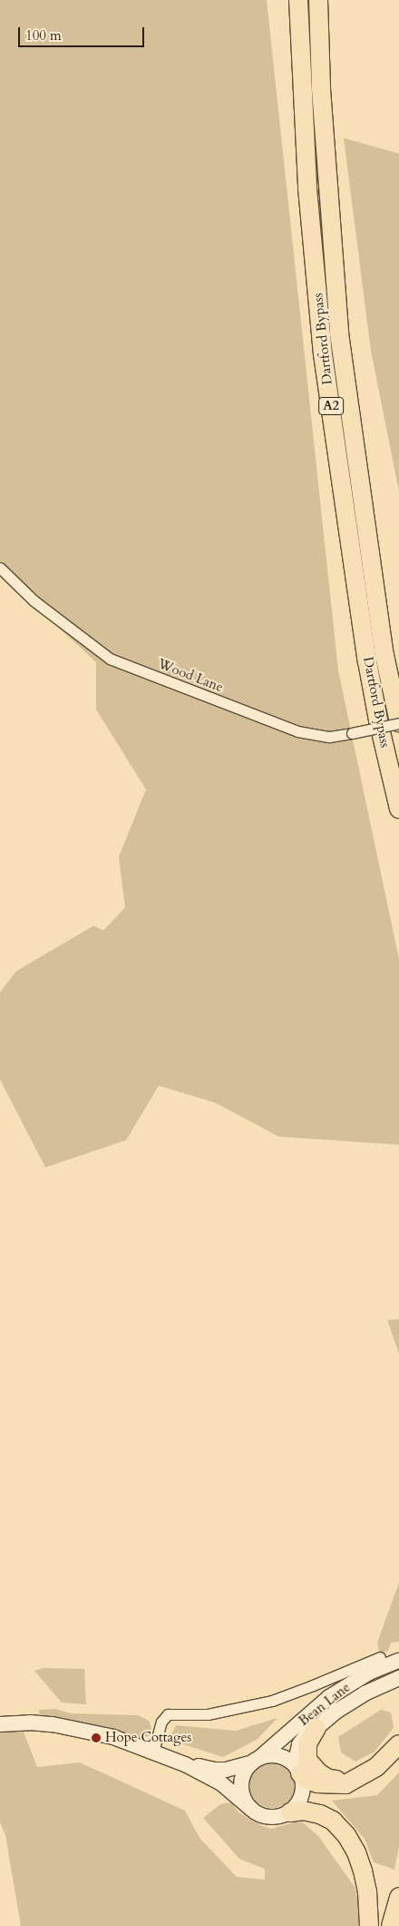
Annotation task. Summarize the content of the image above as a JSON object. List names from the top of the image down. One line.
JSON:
{"streets":{"highway":["Dartford Bypass","A2"],"main road":["Bean Lane"],"street":["Wood Lane"]},"crossings":[["Dartford Bypass","Wood Lane"]],"places":["Hope Cottages"],"scale_bar":"100 m"}
